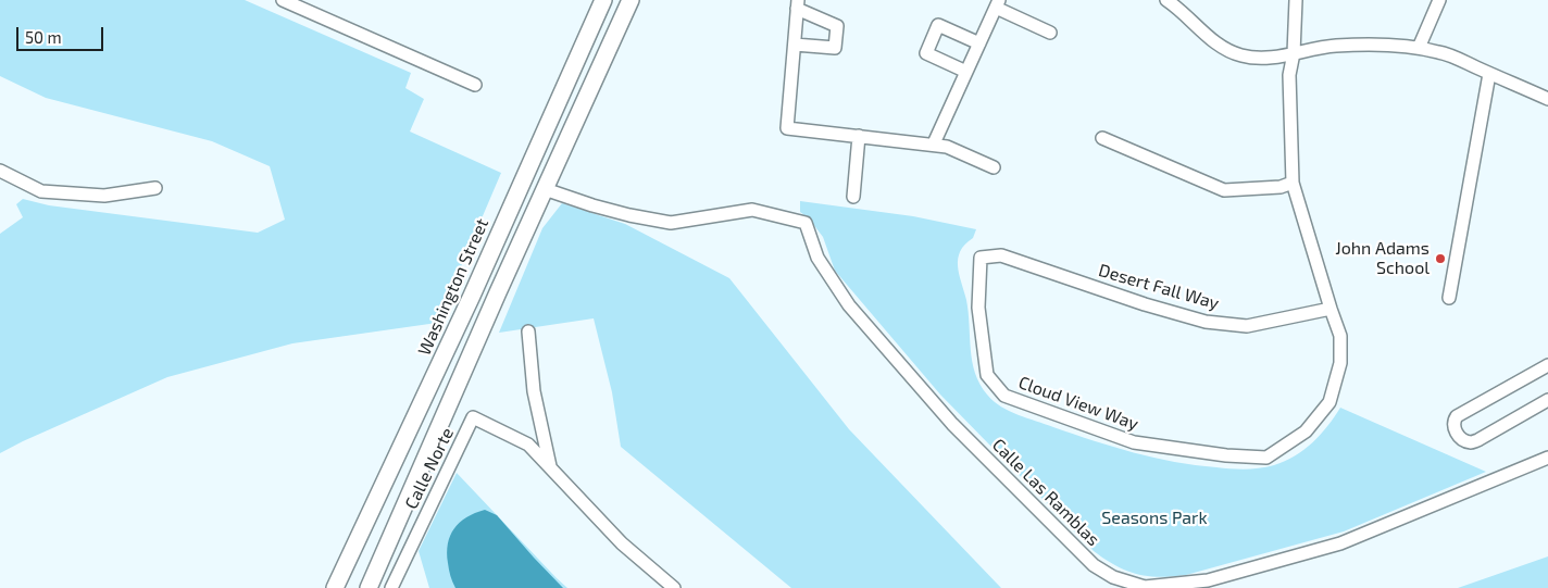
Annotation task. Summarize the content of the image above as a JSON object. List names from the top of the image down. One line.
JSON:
{"streets":{"main road":["Washington Street"],"street":["Desert Fall Way","Cloud View Way","Calle Norte","Calle Las Ramblas"]},"crossings":[["Desert Fall Way","Cloud View Way"]],"parks":["Seasons Park"],"places":["John Adams School"],"scale_bar":"50 m"}
